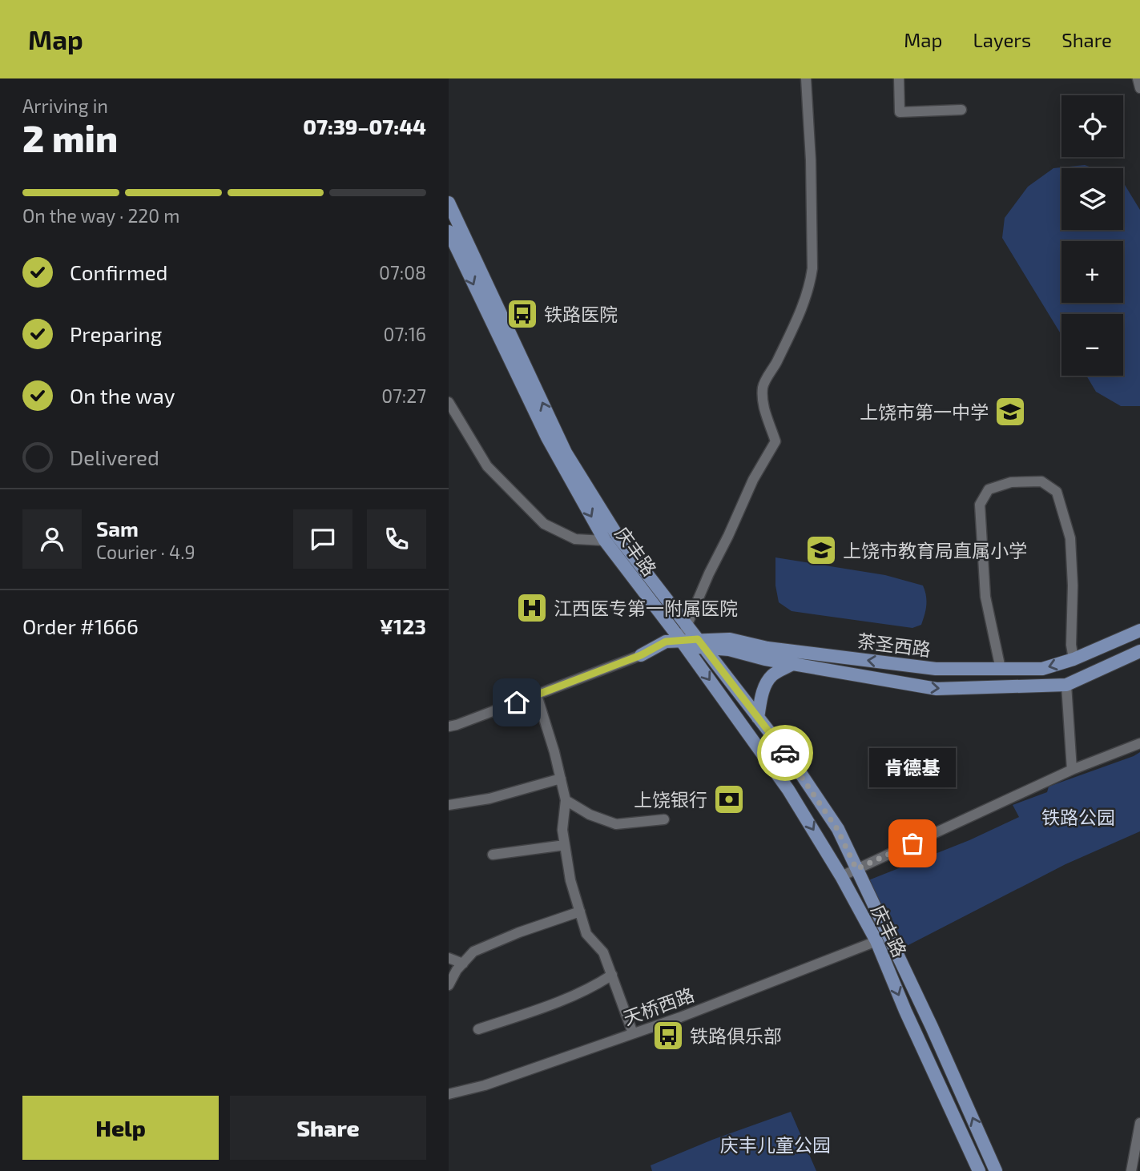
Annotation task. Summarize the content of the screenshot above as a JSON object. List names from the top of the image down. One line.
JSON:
{"streets":{"main road":["庆丰路","茶圣西路"],"street":["天桥西路"]},"crossings":[["庆丰路","茶圣西路"],["庆丰路","天桥西路"]],"parks":["铁路公园","庆丰儿童公园"],"places":{"bus stop":["铁路医院","铁路俱乐部"],"school or university":["上饶市第一中学","上饶市教育局直属小学"],"hospital":["江西医专第一附属医院"],"bank":["上饶银行"],"other":["肯德基"]},"page":{"header":"Map","nav":["Map","Layers","Share"],"heading":["2 min","Arriving in","07:39–07:44"],"panel":["Sam","Courier · 4.9","Order #1666","¥123"],"map_buttons":["+","−"],"bar":"On the way · 220 m","list":[["Confirmed","07:08"],["Preparing","07:16"],["On the way","07:27"],"Delivered"],"bubble":"肯德基","buttons":["Help","Share"]}}
